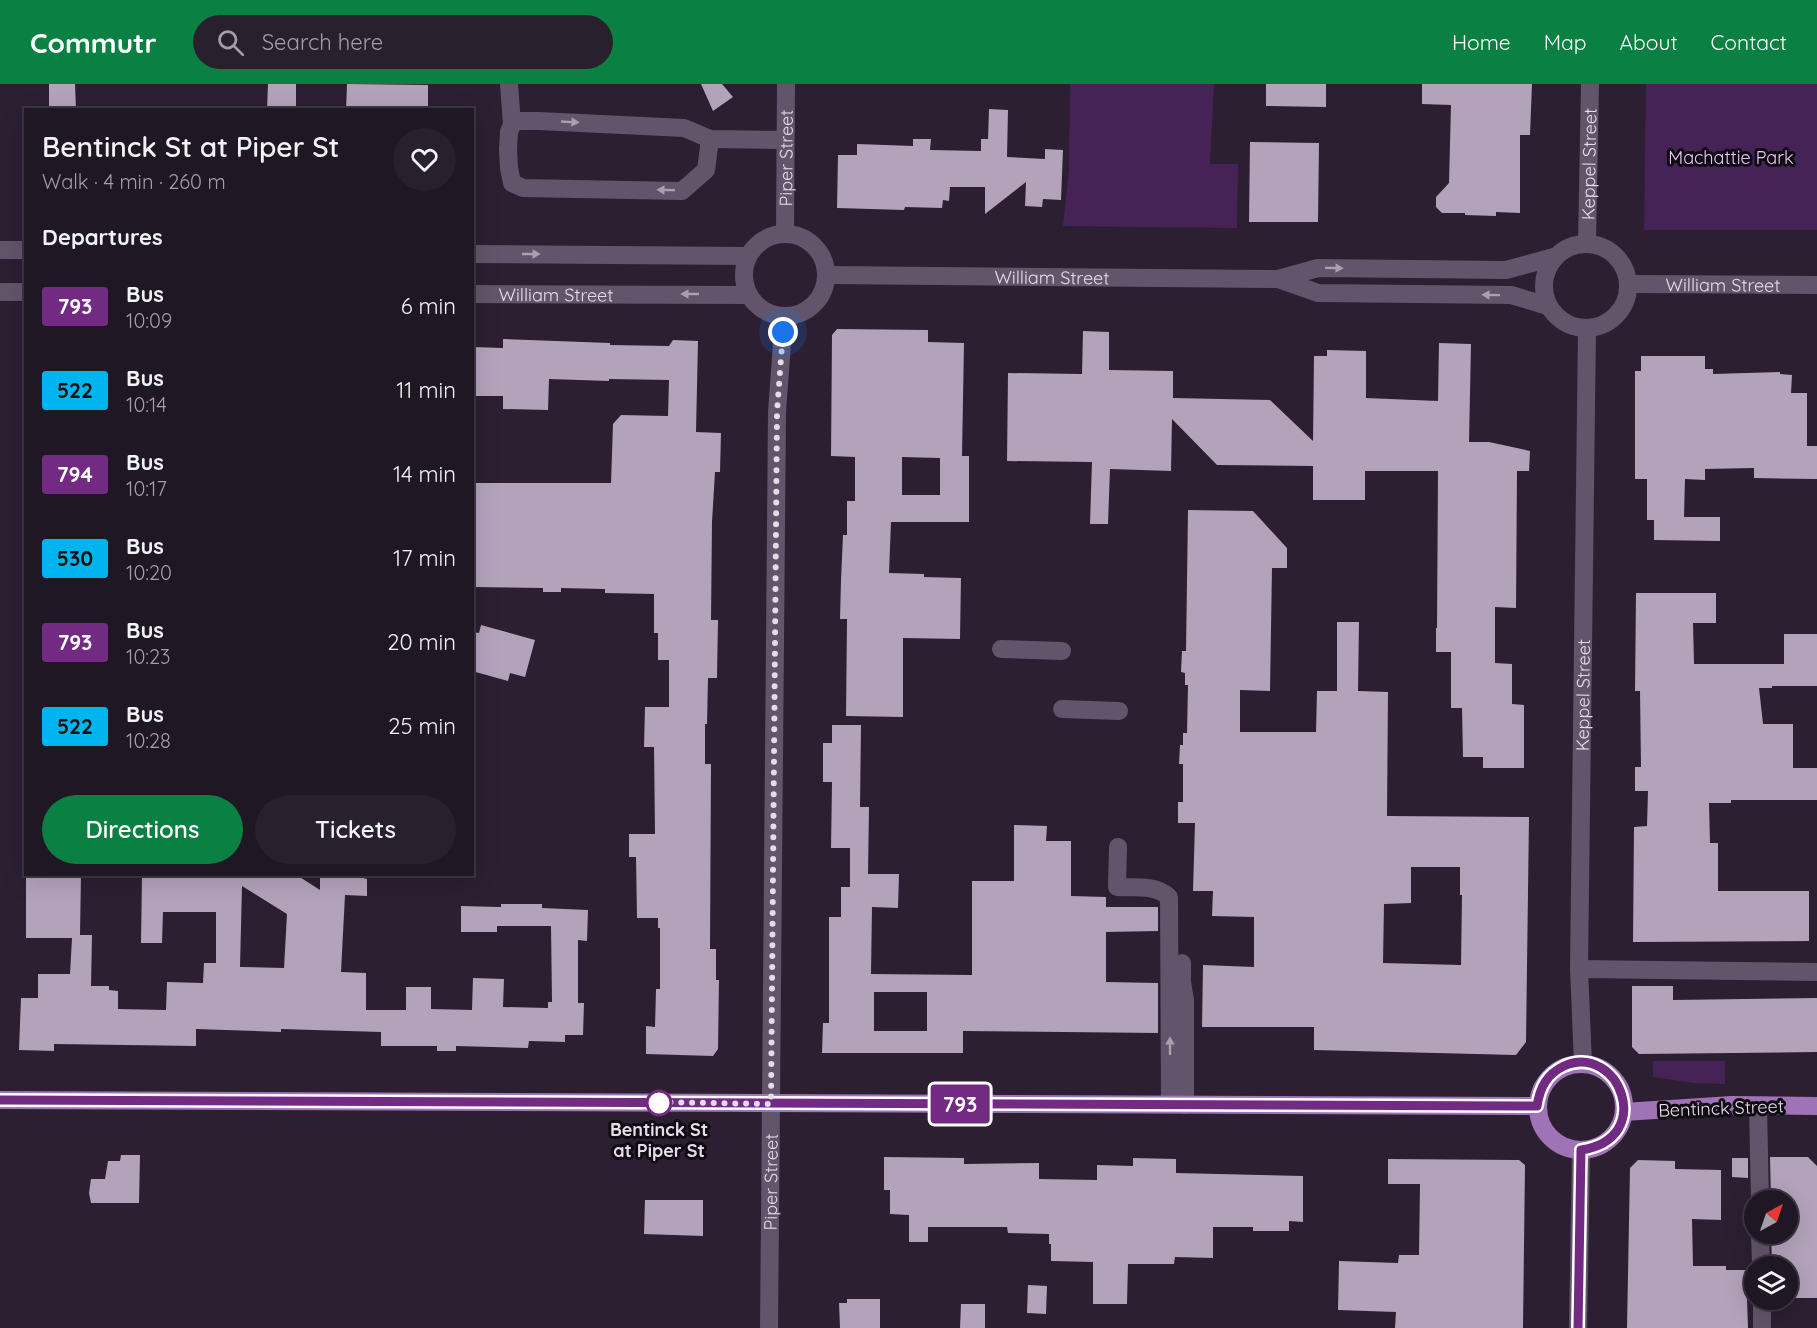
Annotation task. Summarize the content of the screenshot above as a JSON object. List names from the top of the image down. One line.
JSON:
{"streets":{"main road":["Bentinck Street"],"street":["Piper Street","Keppel Street","William Street"]},"crossings":[["Piper Street","William Street"],["Keppel Street","William Street"],["Keppel Street","Bentinck Street"]],"parks":["Machattie Park"],"places":["Bentinck St at Piper St"],"lines":["bus line 793"],"north":"top right","page":{"header":"Commutr","search":"Search here","nav":["Home","Map","About","Contact"],"on_map":"793","heading":[["Bentinck St at Piper St","Walk · 4 min · 260 m"],"Departures"],"list":[{"mark":"793","name":"Bus","note":"10:09","value":"6 min"},{"mark":"522","name":"Bus","note":"10:14","value":"11 min"},{"mark":"794","name":"Bus","note":"10:17","value":"14 min"},{"mark":"530","name":"Bus","note":"10:20","value":"17 min"},{"mark":"793","name":"Bus","note":"10:23","value":"20 min"},{"mark":"522","name":"Bus","note":"10:28","value":"25 min"}],"buttons":["Directions","Tickets"]}}
